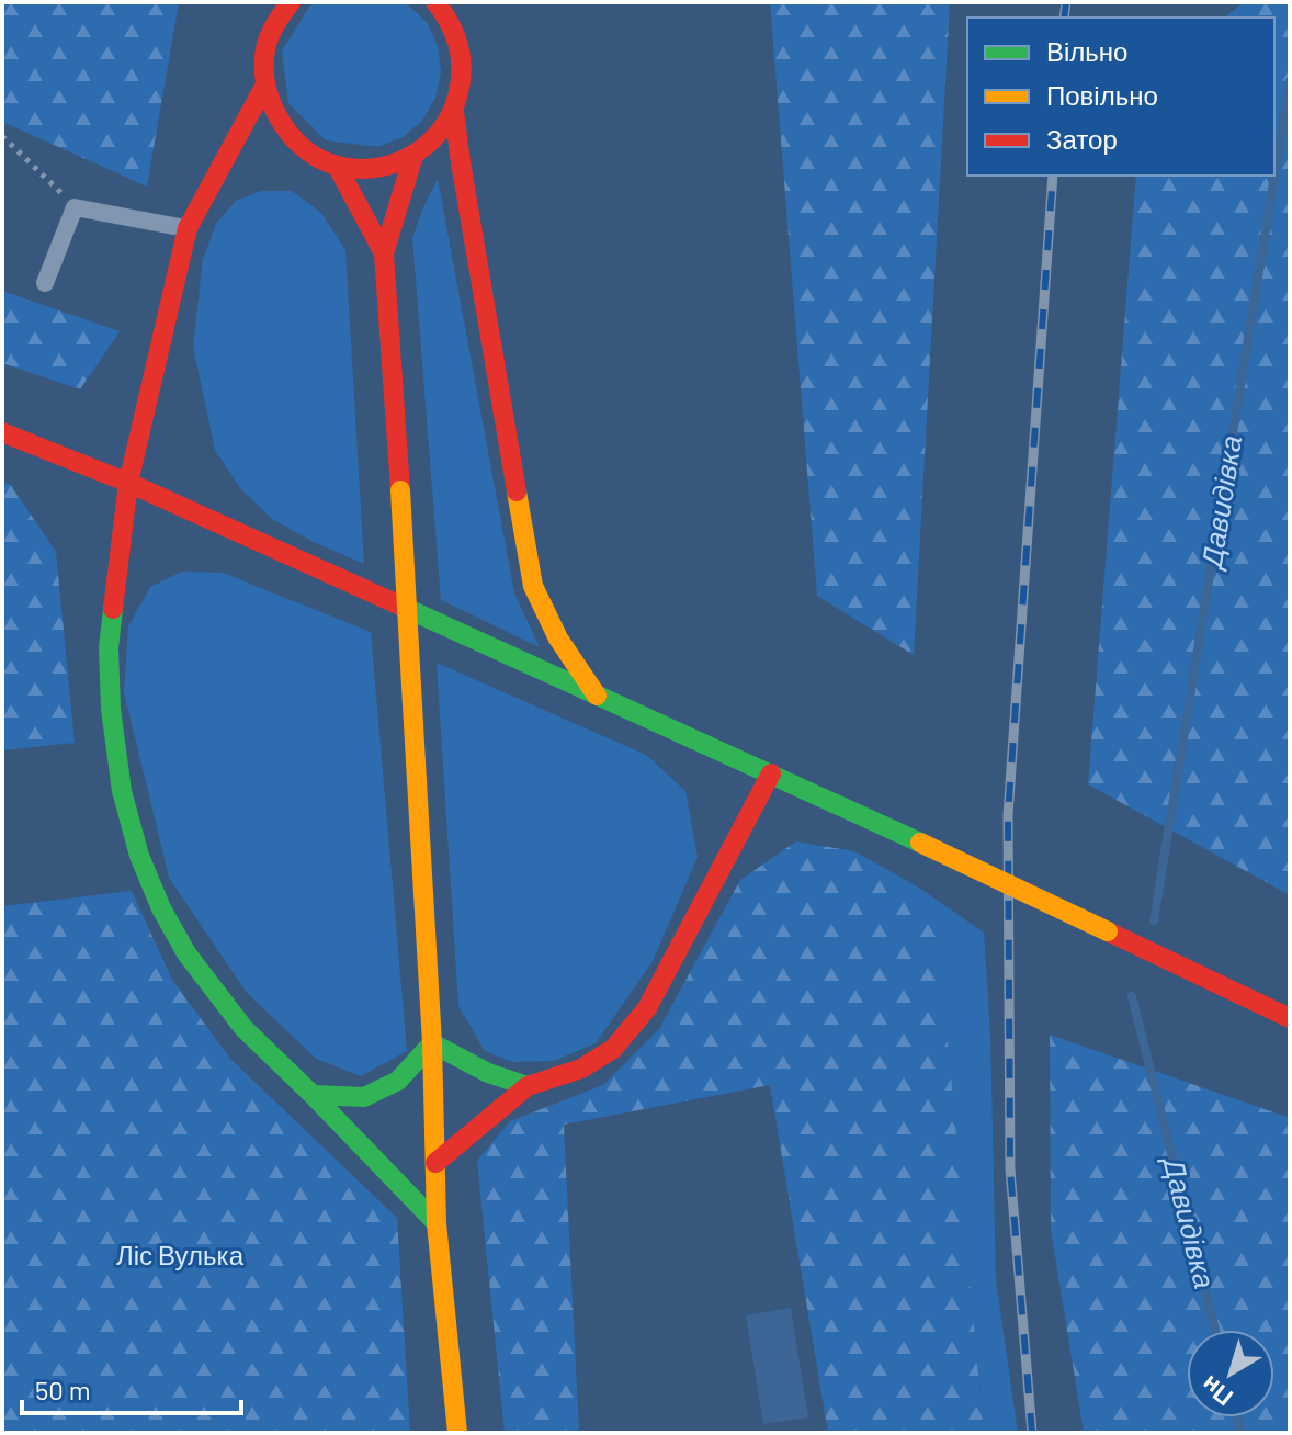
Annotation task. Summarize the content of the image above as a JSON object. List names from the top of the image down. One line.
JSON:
{"water":["Давидівка"],"parks":["Ліс Вулька"],"legend":["Вільно","Повільно","Затор"],"scale_bar":"50 m","north":"bottom left"}
